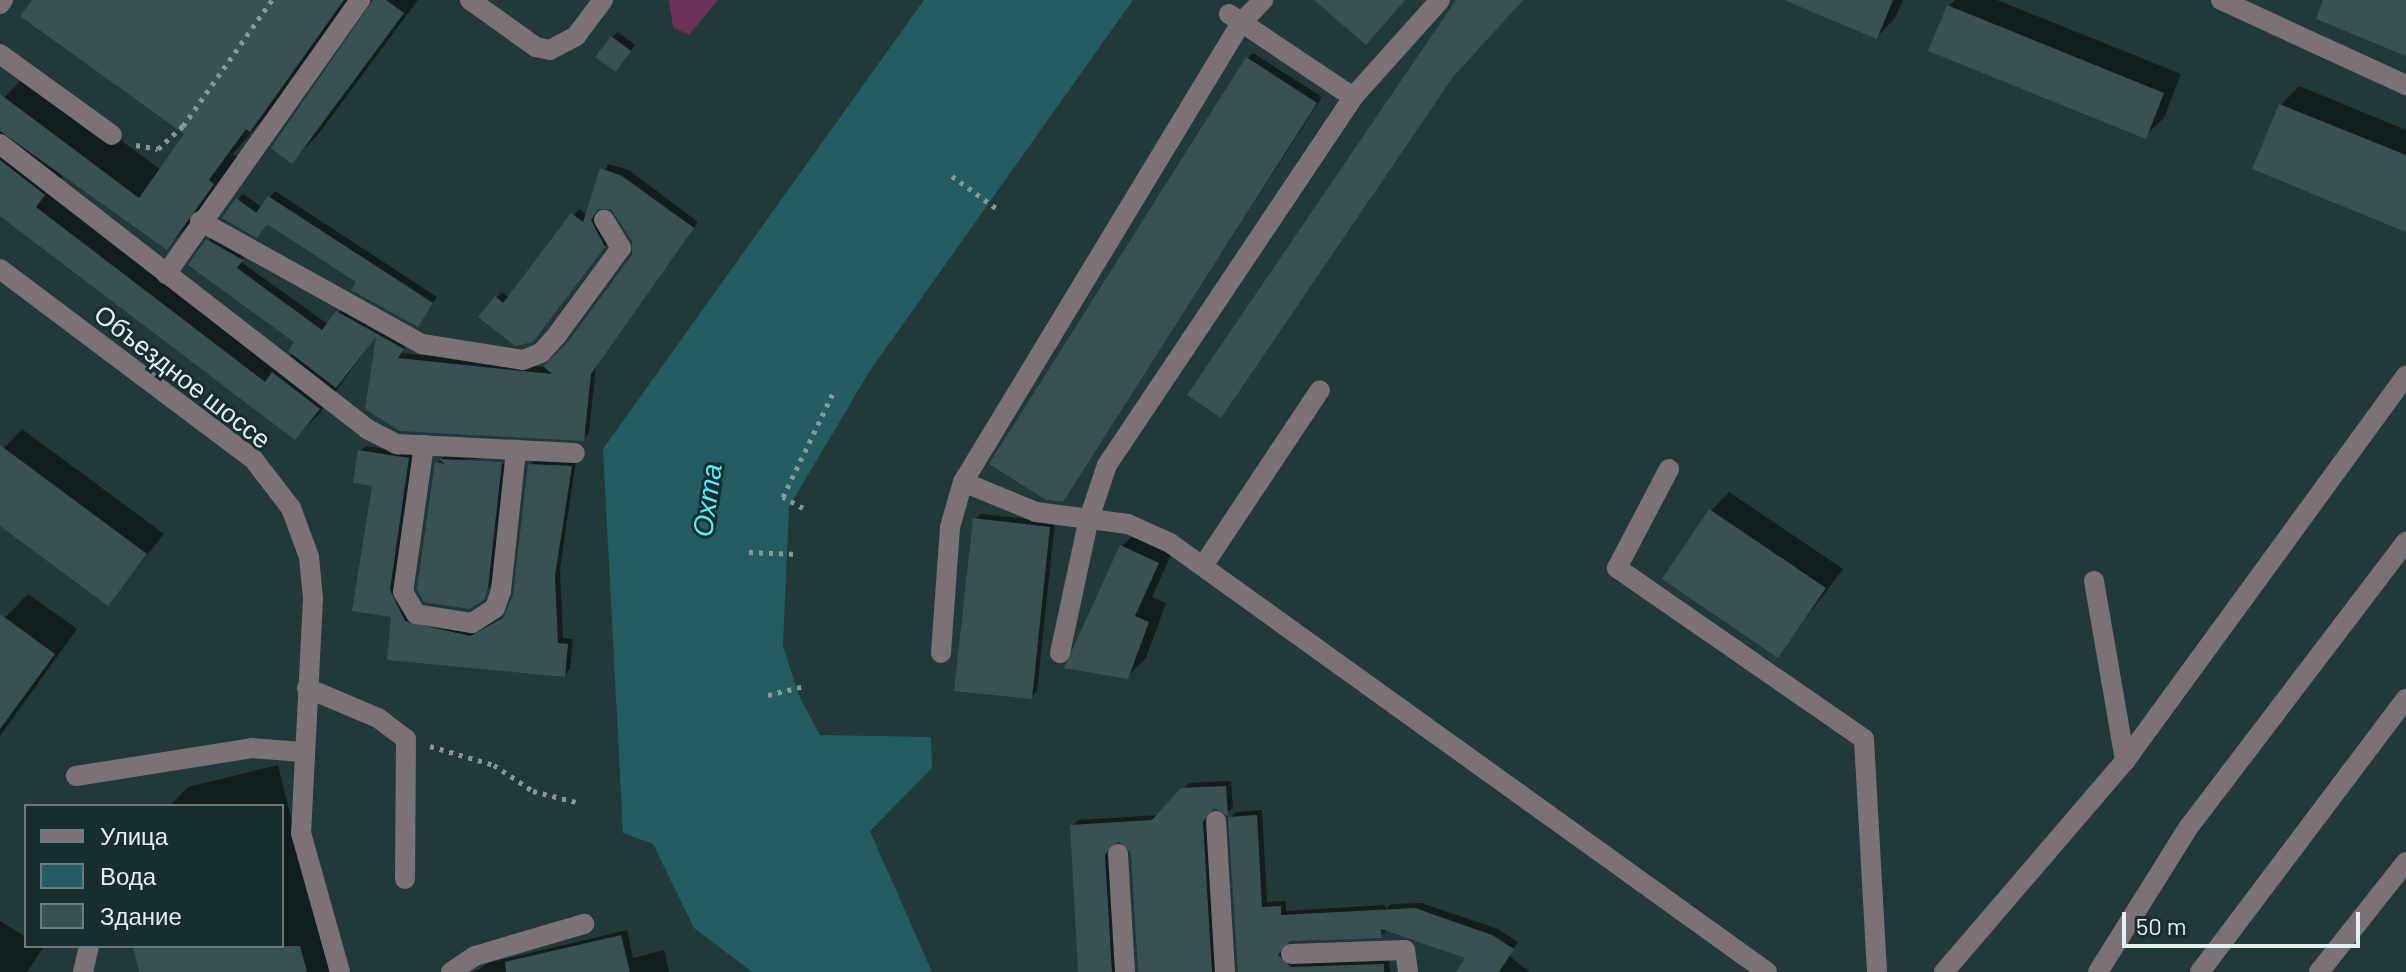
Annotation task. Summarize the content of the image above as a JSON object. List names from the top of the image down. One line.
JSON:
{"streets":{"street":["Объездное шоссе"]},"water":["Охта"],"legend":["Улица","Вода","Здание"],"scale_bar":"50 m"}
